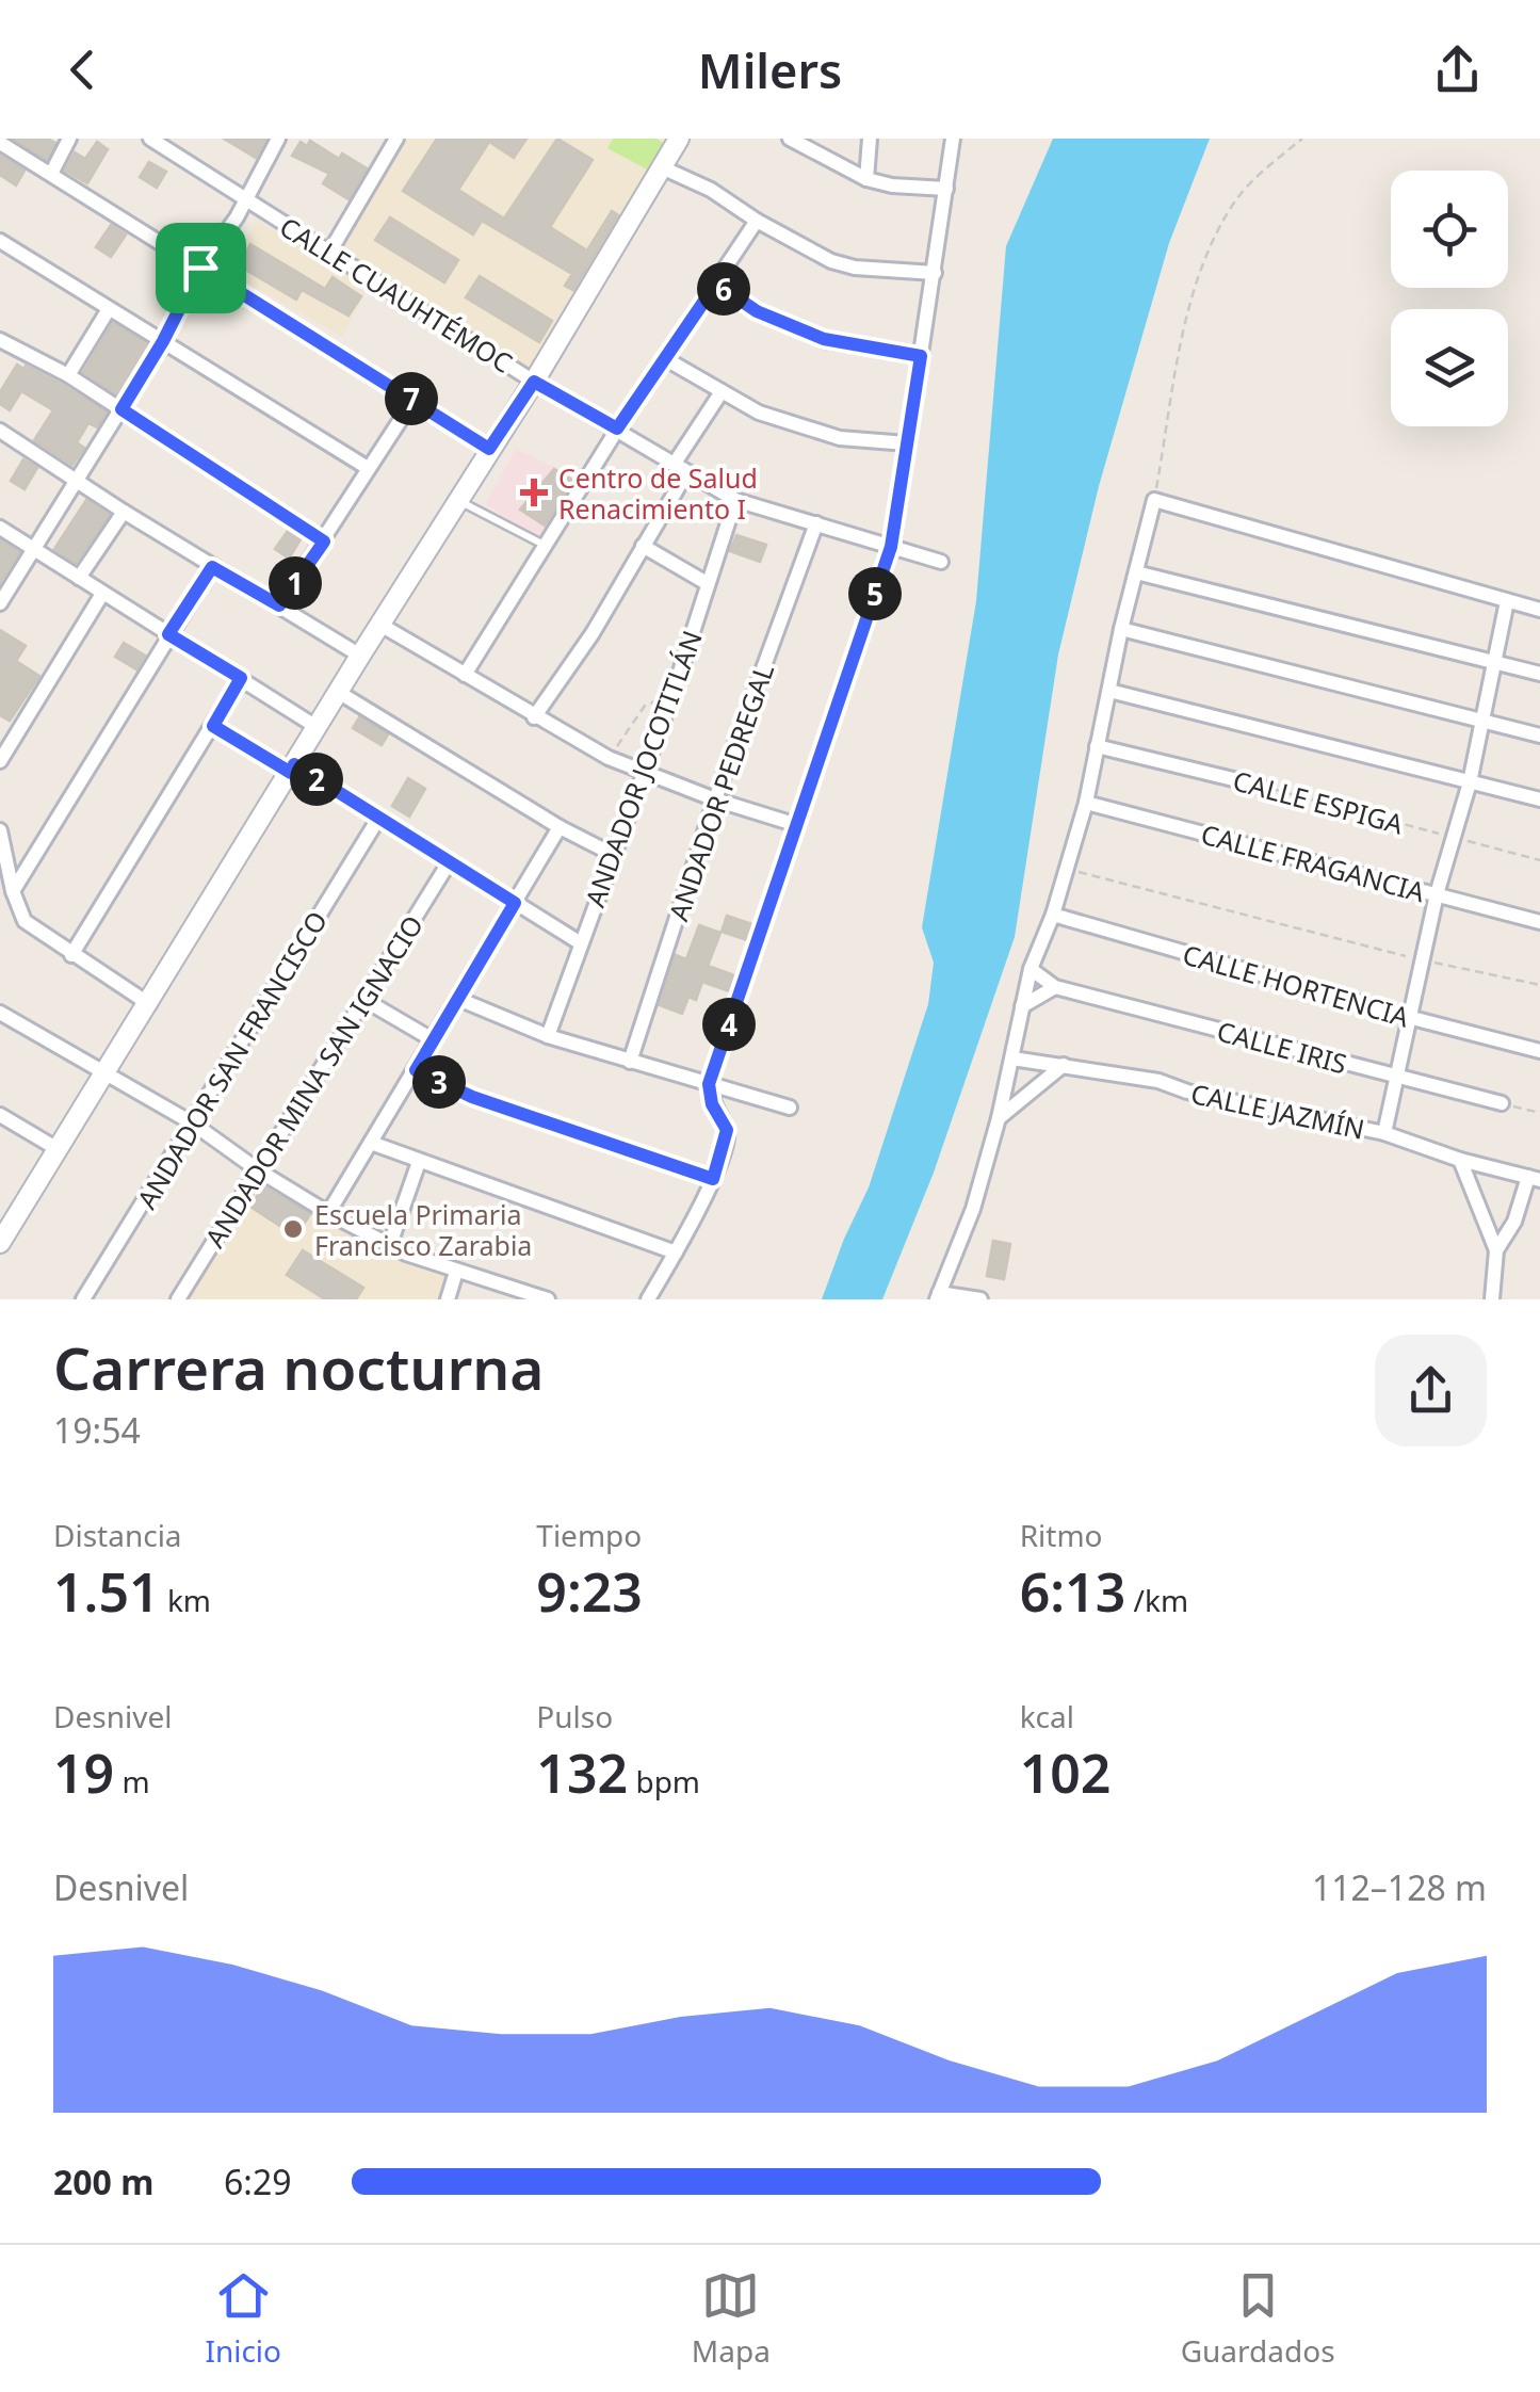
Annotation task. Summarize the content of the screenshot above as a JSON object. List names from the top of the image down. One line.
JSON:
{"streets":{"street":["CALLE CUAUHTÉMOC","ANDADOR JOCOTITLÁN","ANDADOR PEDREGAL","CALLE ESPIGA","CALLE FRAGANCIA","CALLE HORTENCIA","CALLE IRIS","ANDADOR SAN FRANCISCO","ANDADOR MINA SAN IGNACIO","CALLE JAZMÍN"]},"crossings":[["CALLE CUAUHTÉMOC","ANDADOR JOCOTITLÁN"],["CALLE CUAUHTÉMOC","ANDADOR PEDREGAL"]],"places":{"health":["Centro de Salud Renacimiento I"],"other":["Escuela Primaria Francisco Zarabia"]},"page":{"header":"Milers","pins":["6","7","1","5","2","4","3"],"heading":["Carrera nocturna","19:54"],"stats":[["Distancia","1.51 km"],["Tiempo","9:23"],["Ritmo","6:13 /km"],["Desnivel","19 m"],["Pulso","132 bpm"],["kcal","102"]],"chart":["Desnivel","112–128 m"],"list":[{"name":"200 m","note":"6:29"}],"tabs":["Inicio","Mapa","Guardados"]}}
